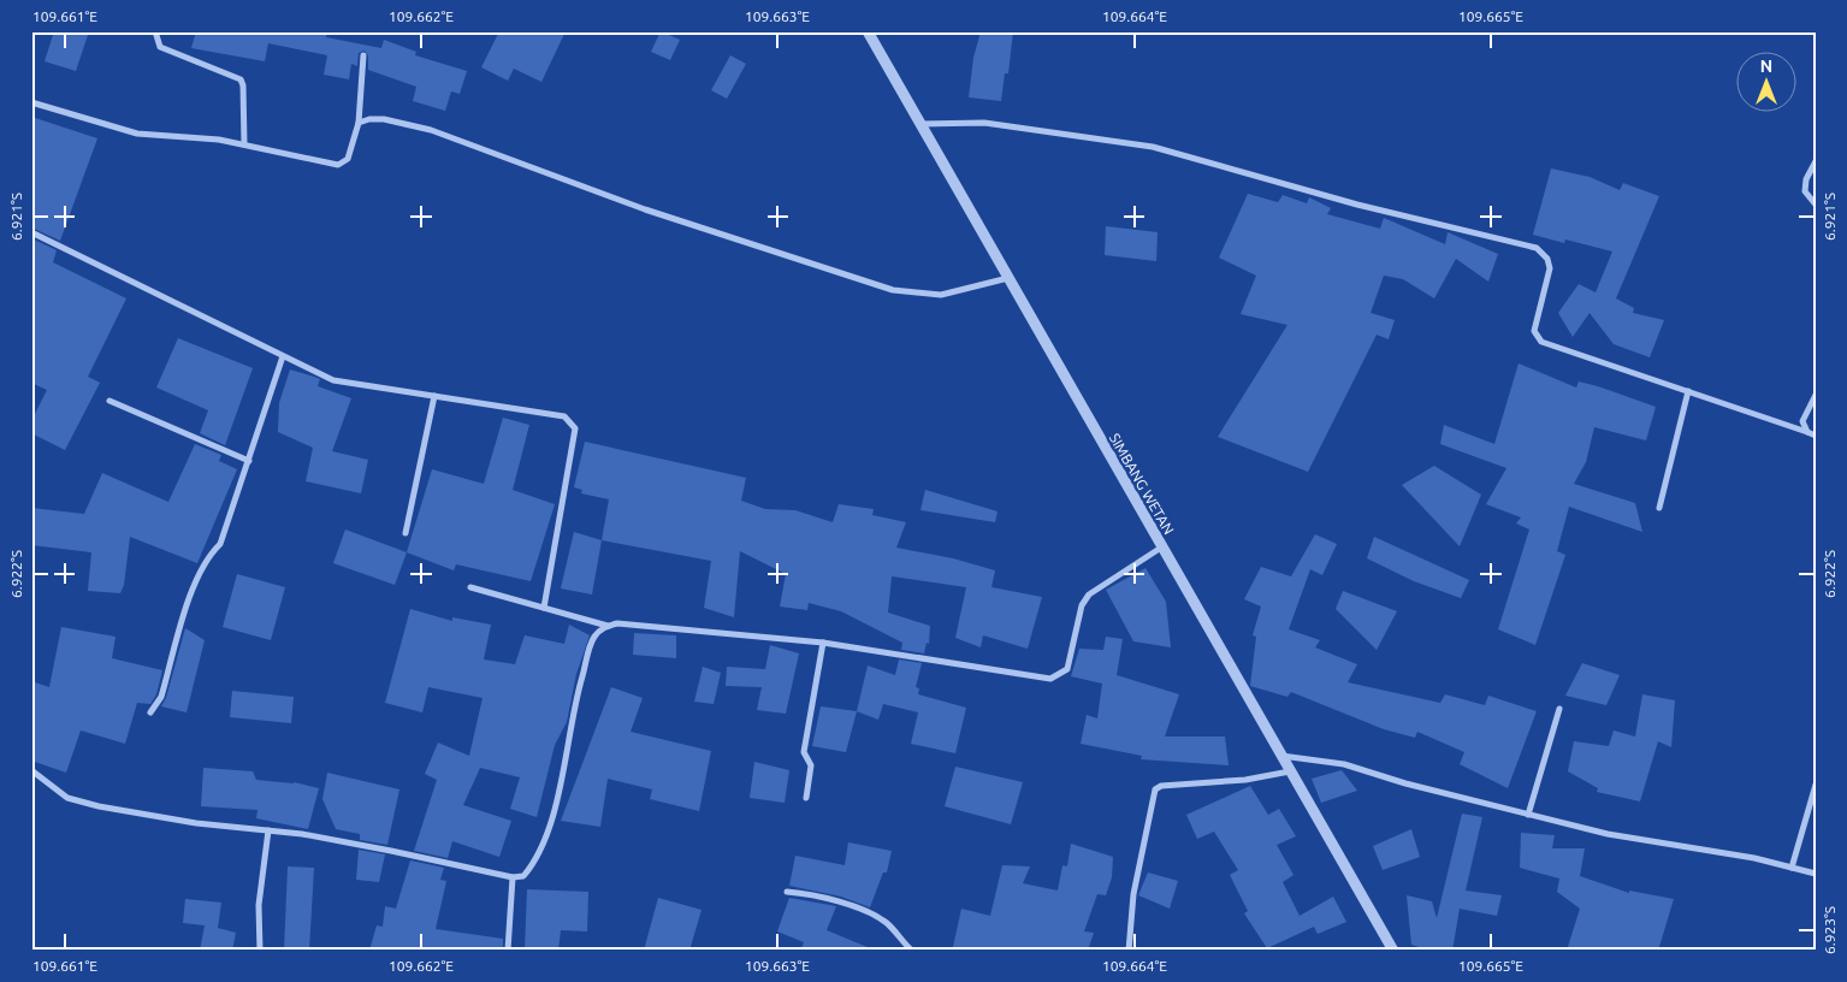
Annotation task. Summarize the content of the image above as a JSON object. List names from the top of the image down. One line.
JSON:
{"streets":{"street":["SIMBANG WETAN"]},"north":"top","coordinates":["109.661°E","109.662°E","109.663°E","109.664°E","109.665°E","6.921°S","6.922°S","6.923°S"]}
